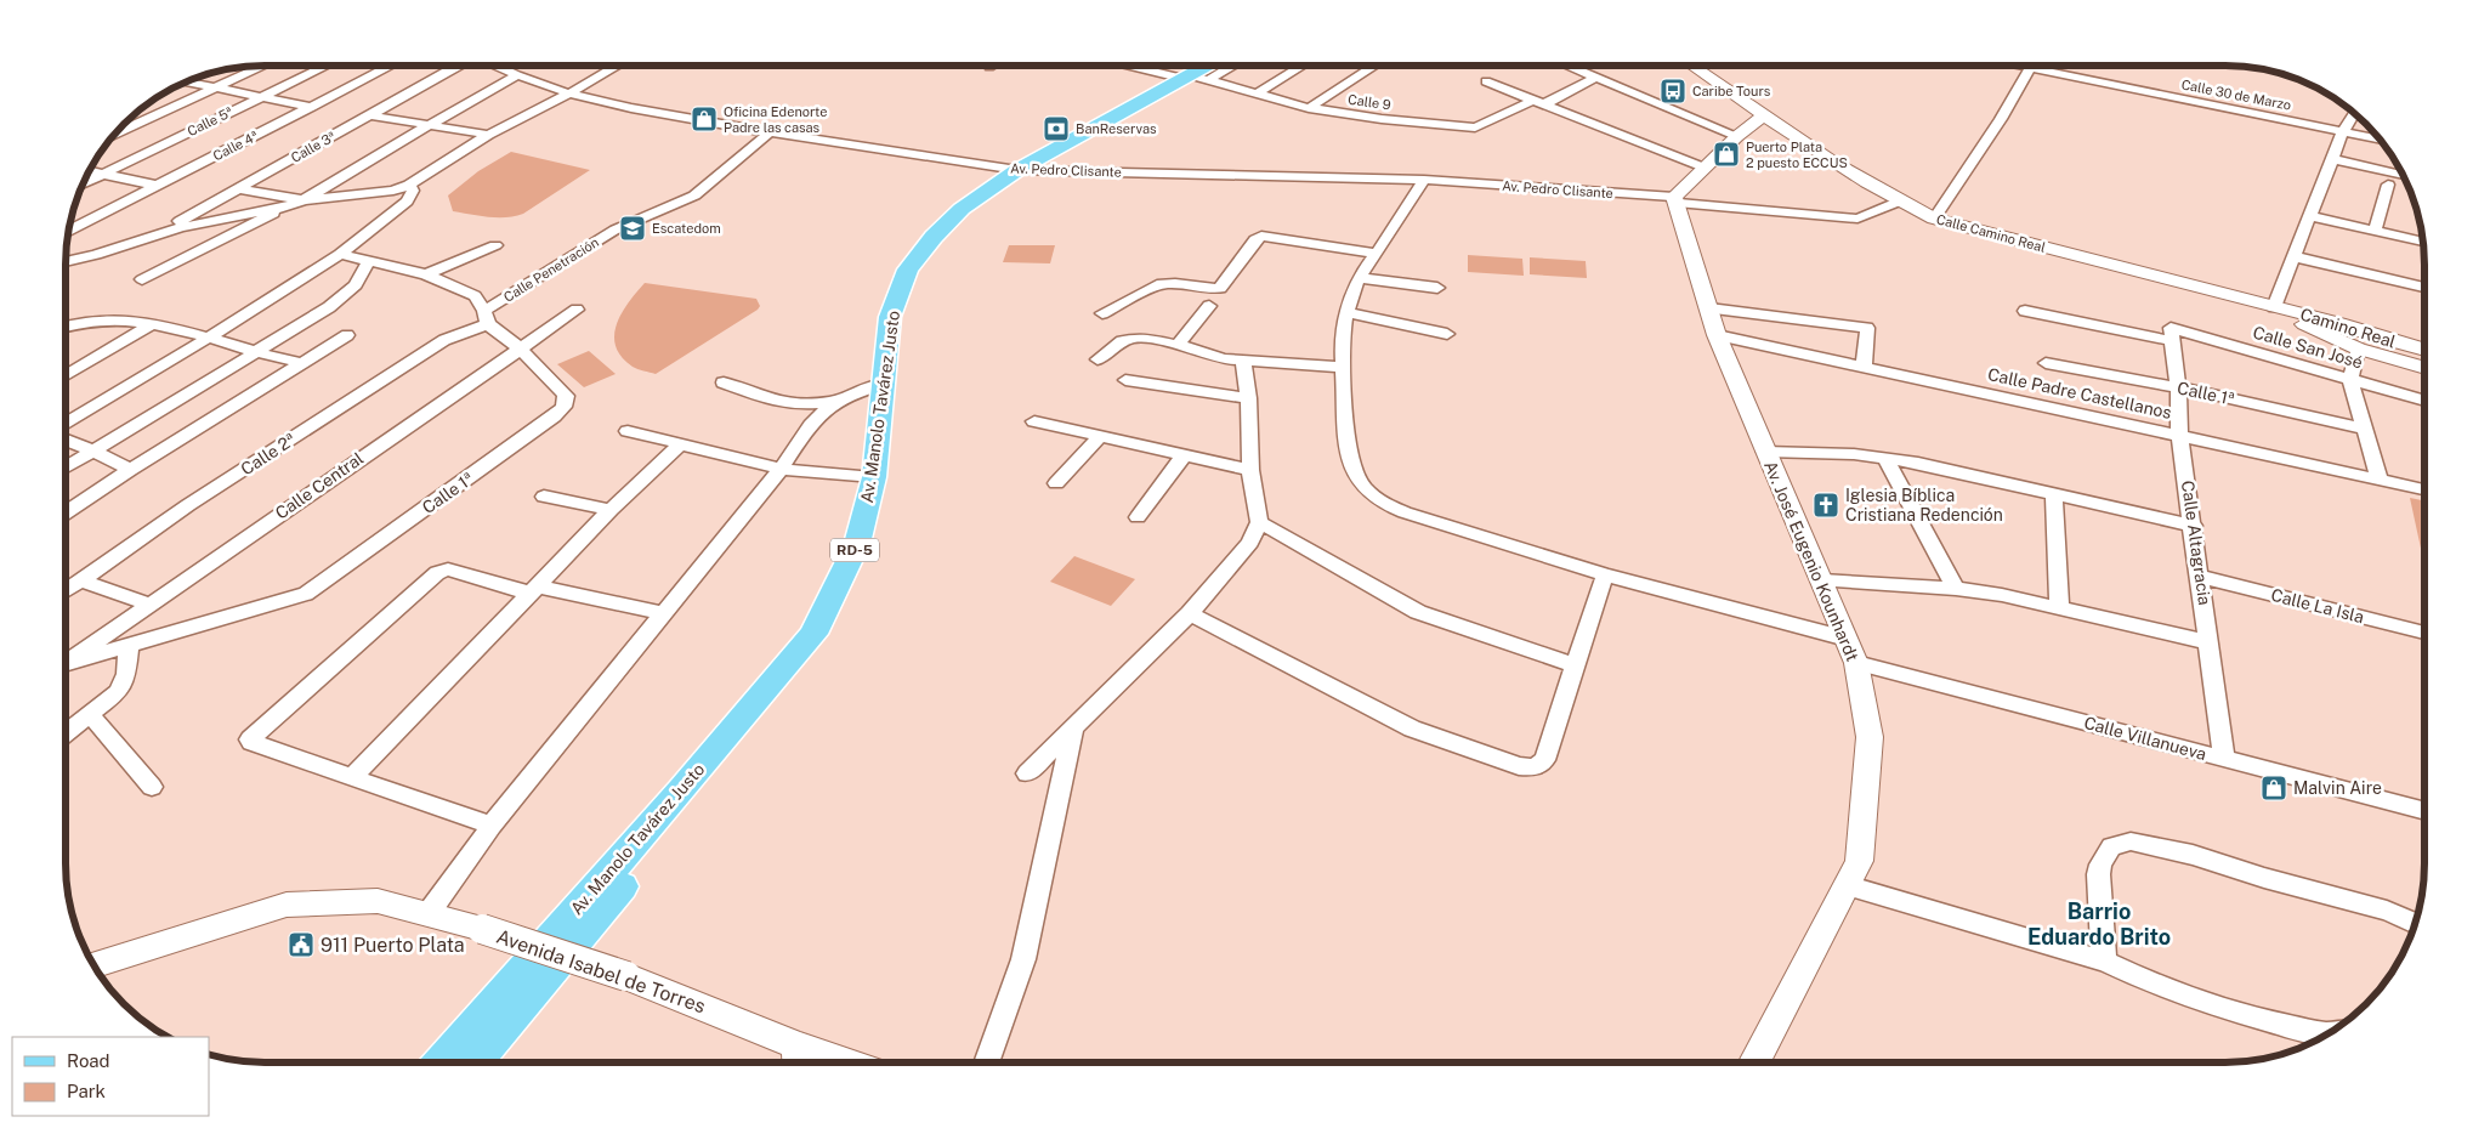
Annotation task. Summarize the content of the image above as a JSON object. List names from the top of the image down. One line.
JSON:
{"streets":{"main road":["Av. Manolo Tavárez Justo","RD-5"],"street":["Calle 30 de Marzo","Calle 9","Calle 5ª","Calle 4ª","Calle 3ª","Av. Pedro Clisante","Calle Camino Real","Calle Penetración","Camino Real","Calle San José","Calle Padre Castellanos","Calle 1ª","Calle 2ª","Calle Central","Calle Altagracia","Av. José Eugenio Kounhardt","Calle La Isla","Calle Villanueva","Avenida Isabel de Torres"]},"crossings":[["Calle 9","Av. Manolo Tavárez Justo"],["Av. Pedro Clisante","Calle Camino Real"],["Av. Pedro Clisante","Calle Penetración"],["Av. Pedro Clisante","Av. Manolo Tavárez Justo"],["Av. Pedro Clisante","Av. José Eugenio Kounhardt"],["Calle Camino Real","Camino Real"],["Calle Penetración","Calle 1ª"],["Calle Penetración","Calle 2ª"],["Calle San José","Calle Altagracia"],["Calle Padre Castellanos","Calle Altagracia"],["Calle Padre Castellanos","Av. José Eugenio Kounhardt"],["Calle 1ª","Calle 2ª"],["Calle 1ª","Calle Central"],["Calle 1ª","Calle Altagracia"],["Calle Altagracia","Calle La Isla"],["Calle Altagracia","Calle Villanueva"],["Av. José Eugenio Kounhardt","Calle Villanueva"]],"districts":["Barrio Eduardo Brito"],"places":{"bus stop":["Caribe Tours"],"shop":["Oficina Edenorte Padre las casas","Puerto Plata 2 puesto ECCUS","Malvin Aire"],"bank":["BanReservas"],"school or university":["Escatedom"],"church":["Iglesia Bíblica Cristiana Redención"],"public building":["911 Puerto Plata"]},"legend":["Road","Park"]}
